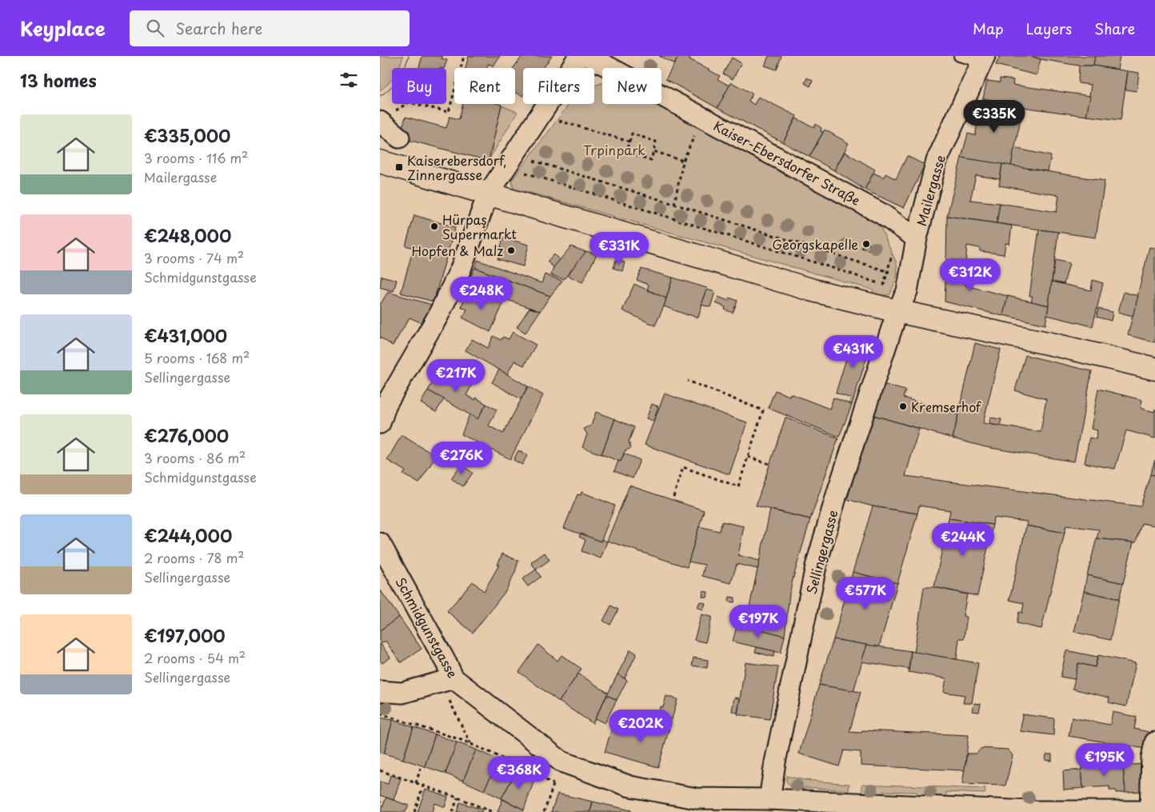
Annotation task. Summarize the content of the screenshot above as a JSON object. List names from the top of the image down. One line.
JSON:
{"streets":{"street":["Kaiser-Ebersdorfer Straße","Mailergasse","Sellingergasse","Schmidgunstgasse"]},"crossings":[["Kaiser-Ebersdorfer Straße","Mailergasse"],["Sellingergasse","Schmidgunstgasse"]],"parks":["Trpinpark"],"places":{"transit":["Kaiserebersdorf, Zinnergasse"],"other":["Hürpaş Supermarkt","Georgskapelle","Hopfen & Malz","Kremserhof"]},"page":{"header":"Keyplace","search":"Search here","nav":["Map","Layers","Share"],"heading":"13 homes","chip":["Buy","Rent","Filters","New"],"price":["€335K","€331K","€312K","€248K","€431K","€217K","€276K","€244K","€577K","€197K","€202K","€195K","€368K"],"list":[{"name":"€335,000","note":"3 rooms · 116 m² · Mailergasse"},{"name":"€248,000","note":"3 rooms · 74 m² · Schmidgunstgasse"},{"name":"€431,000","note":"5 rooms · 168 m² · Sellingergasse"},{"name":"€276,000","note":"3 rooms · 86 m² · Schmidgunstgasse"},{"name":"€244,000","note":"2 rooms · 78 m² · Sellingergasse"},{"name":"€197,000","note":"2 rooms · 54 m² · Sellingergasse"}]}}
